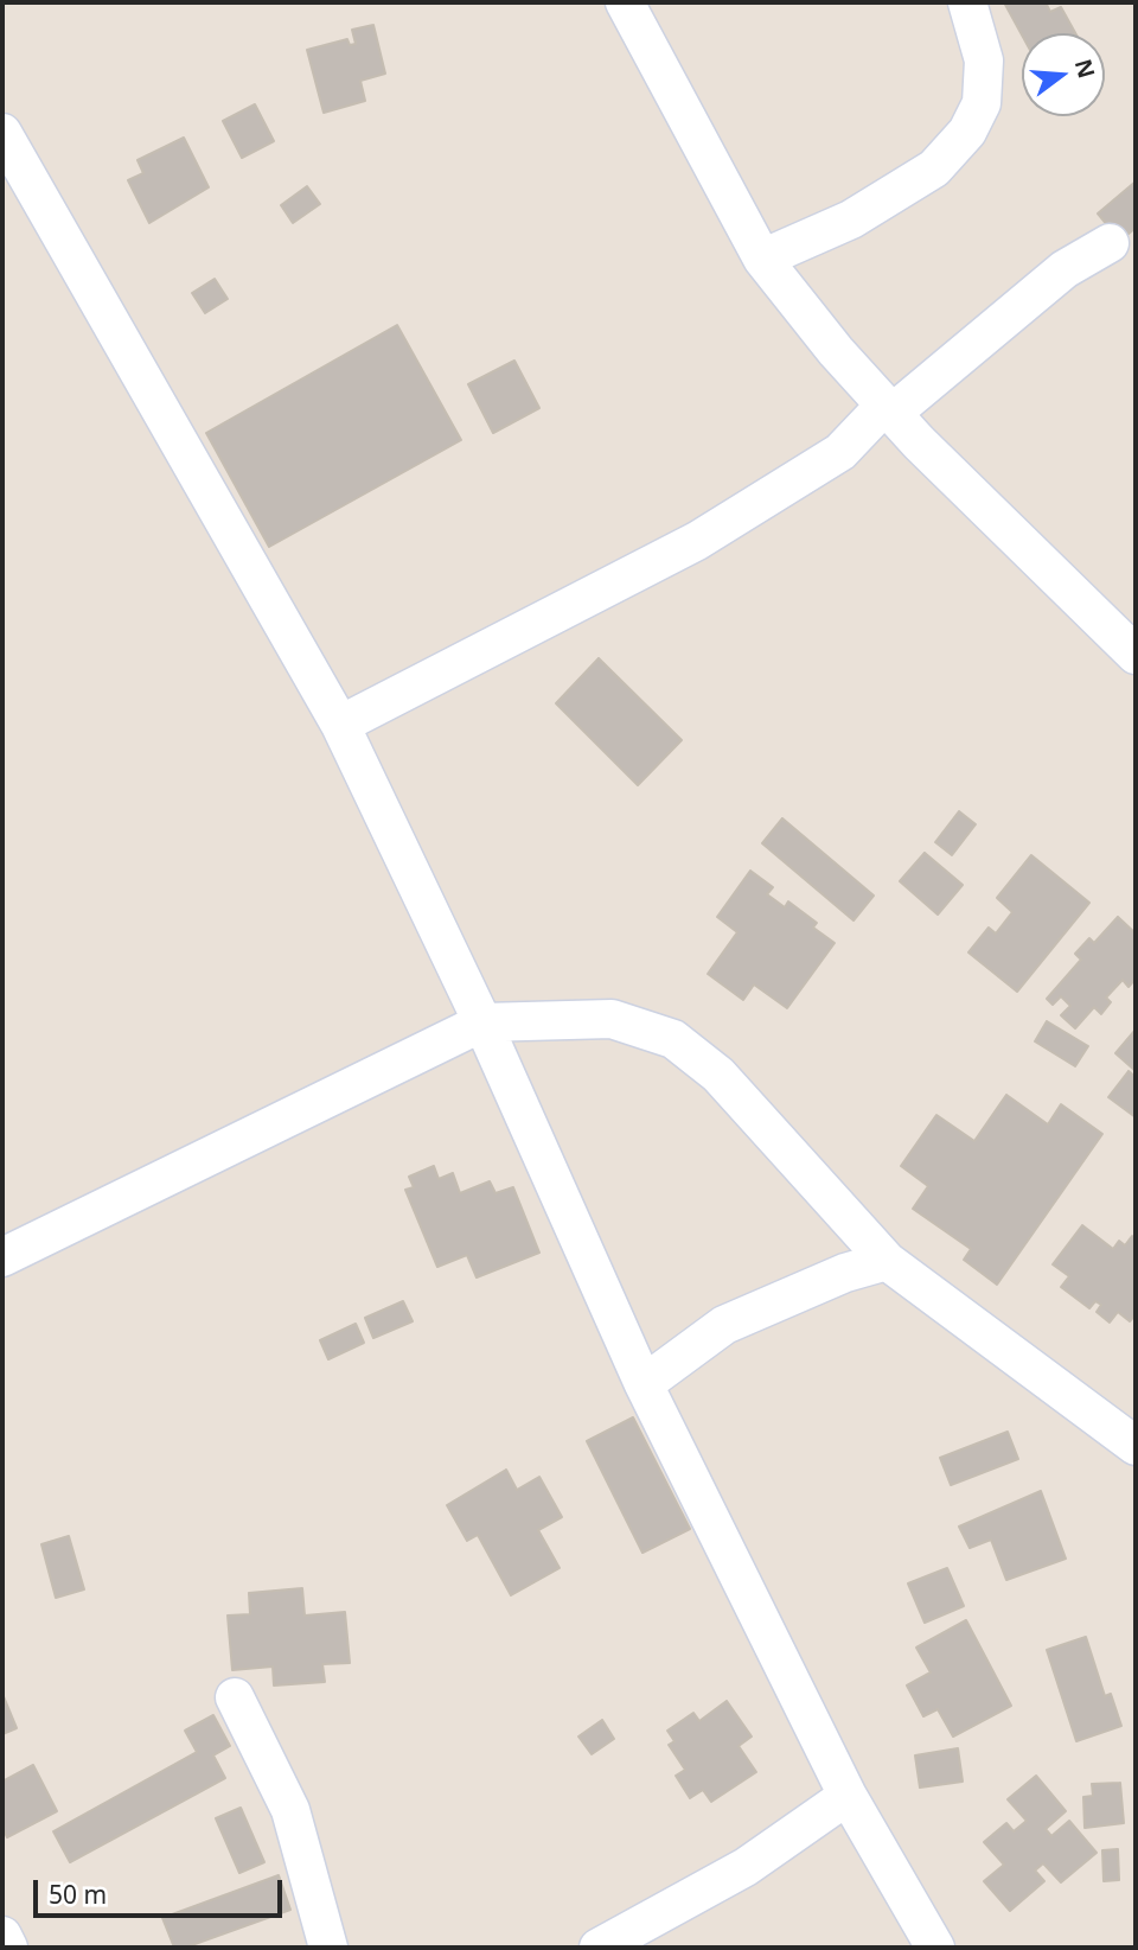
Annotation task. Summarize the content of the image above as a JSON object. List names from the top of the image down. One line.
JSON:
{"scale_bar":"50 m","north":"right"}
